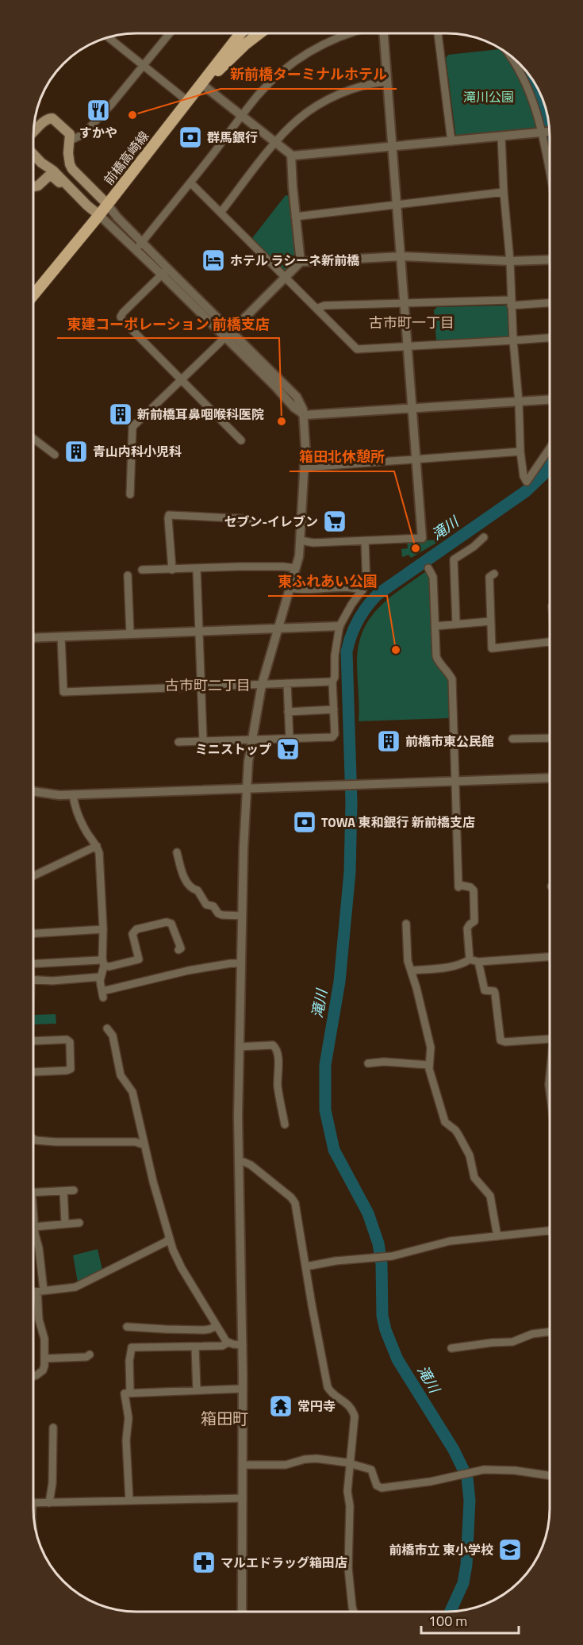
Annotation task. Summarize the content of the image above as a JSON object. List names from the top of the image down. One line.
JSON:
{"streets":{"main road":["前橋高崎線"]},"districts":["古市町一丁目","古市町二丁目","箱田町"],"water":["滝川"],"parks":["滝川公園"],"places":{"restaurant":["すかや"],"other":["新前橋ターミナルホテル","東建コーポレーション 前橋支店","箱田北休憩所","東ふれあい公園"],"bank":["群馬銀行","TOWA 東和銀行 新前橋支店"],"hotel":["ホテル ラシーネ新前橋"],"building":["新前橋耳鼻咽喉科医院","青山内科小児科","前橋市東公民館"],"supermarket":["セブン-イレブン","ミニストップ"],"temple":["常円寺"],"school or university":["前橋市立 東小学校"],"pharmacy":["マルエドラッグ箱田店"]},"scale_bar":"100 m"}
